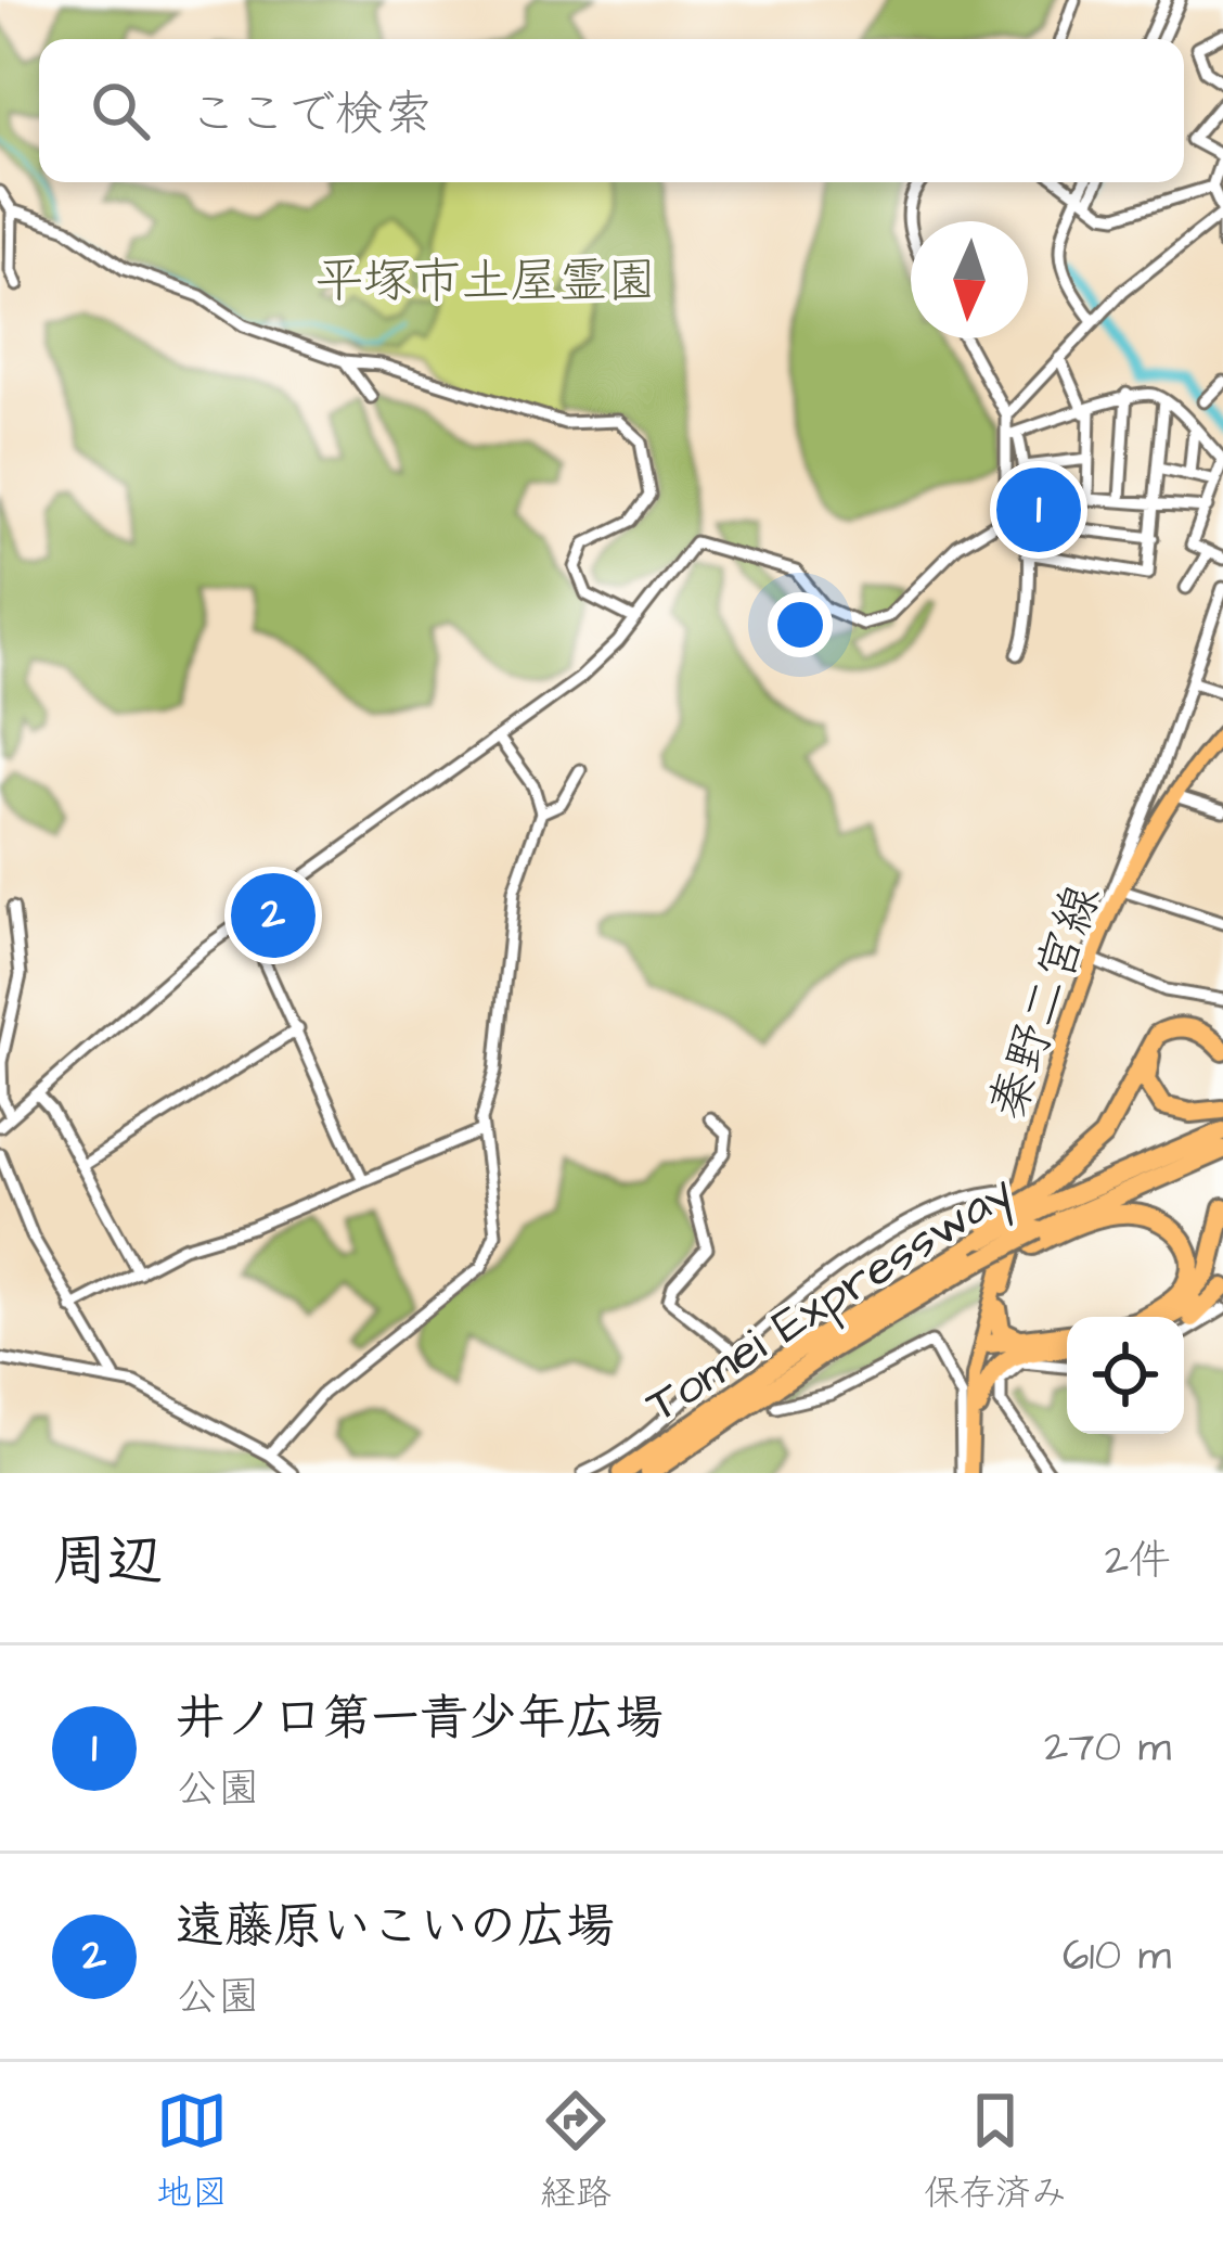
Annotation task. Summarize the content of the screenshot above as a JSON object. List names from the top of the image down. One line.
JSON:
{"streets":{"highway":["Tomei Expressway"],"main road":["秦野二宮線"]},"parks":["平塚市土屋霊園"],"north":"bottom","page":{"search":"ここで検索","pins":["1","2"],"heading":["周辺","2件"],"list":[{"mark":"1","name":"井ノ口第一青少年広場","note":"公園","value":"270 m"},{"mark":"2","name":"遠藤原いこいの広場","note":"公園","value":"610 m"}],"nav":["地図","経路","保存済み"]}}
